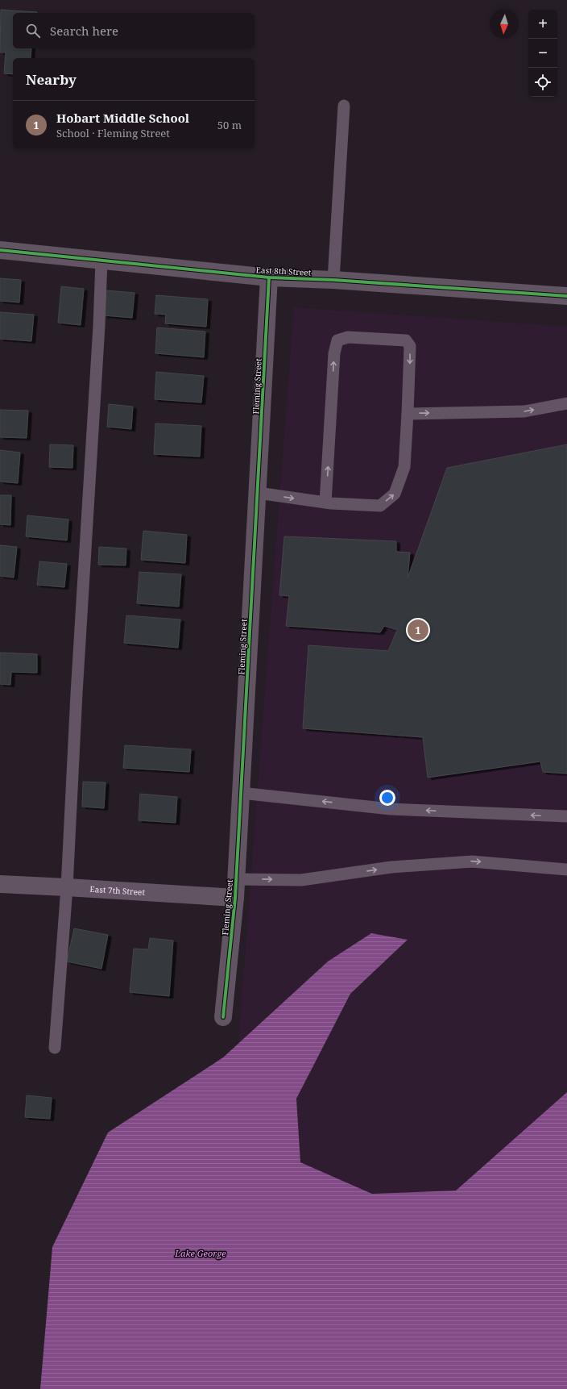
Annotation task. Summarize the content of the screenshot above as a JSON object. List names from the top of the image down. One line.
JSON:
{"streets":{"street":["East 8th Street","Fleming Street","East 7th Street"]},"crossings":[["East 8th Street","Fleming Street"],["Fleming Street","East 7th Street"]],"water":["Lake George"],"north":"bottom","page":{"map_buttons":["+","−"],"search":"Search here","heading":"Nearby","list":[{"mark":"1","name":"Hobart Middle School","note":"School · Fleming Street","value":"50 m"}],"pins":"1"}}
